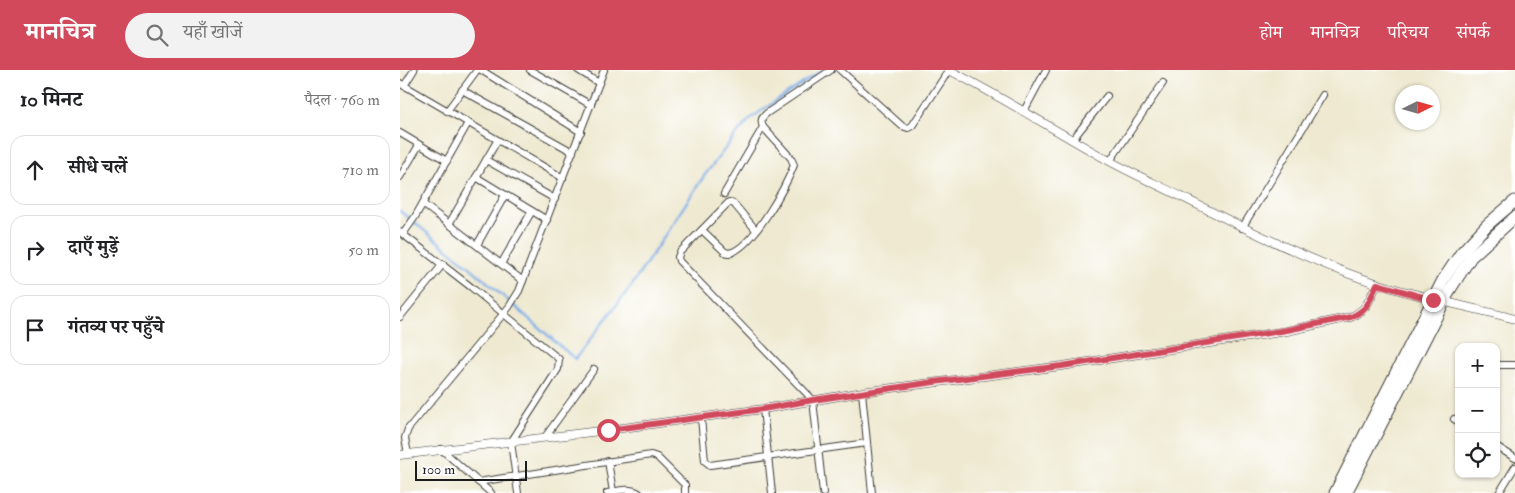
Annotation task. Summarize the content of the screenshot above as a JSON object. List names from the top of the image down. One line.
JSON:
{"scale_bar":"100 m","north":"right","page":{"header":"मानचित्र","search":"यहाँ खोजें","nav":["होम","मानचित्र","परिचय","संपर्क"],"heading":["10 मिनट","पैदल · 760 m"],"list":[["सीधे चलें","710 m"],["दाएँ मुड़ें","50 m"],"गंतव्य पर पहुँचे"],"map_buttons":["+","−"],"scale":"100 m"}}
